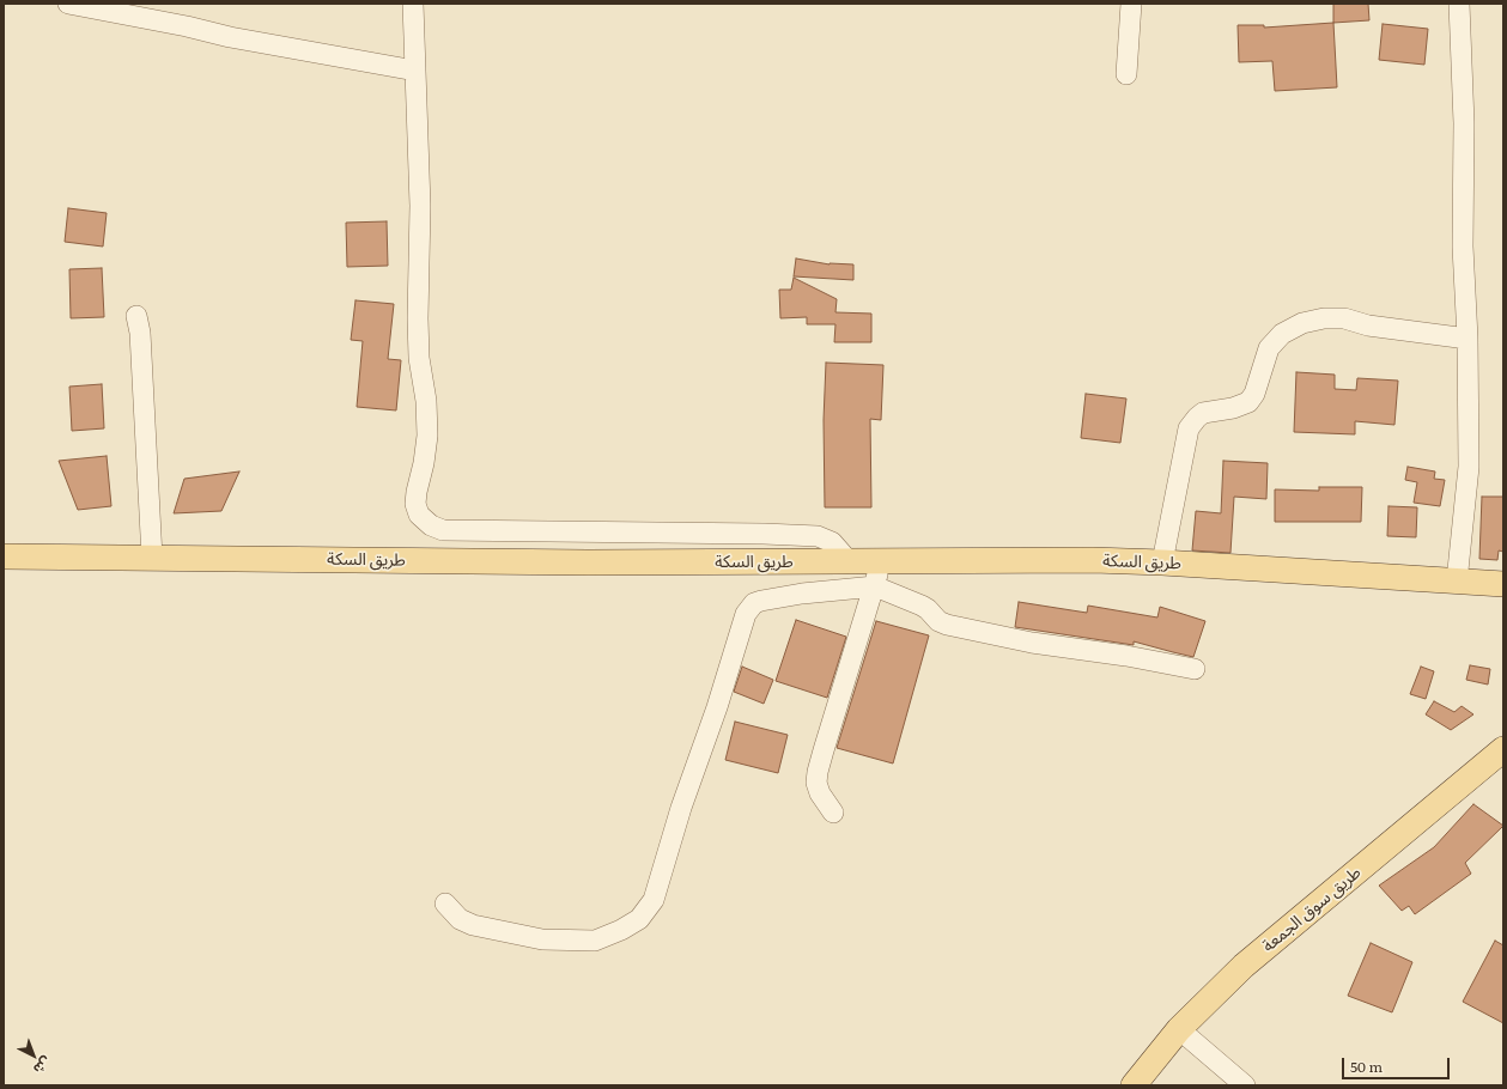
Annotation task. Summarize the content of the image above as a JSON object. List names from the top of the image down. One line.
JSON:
{"streets":{"main road":["طريق السكة","طريق سوق الجمعة"]},"scale_bar":"50 m","north":"bottom right"}
